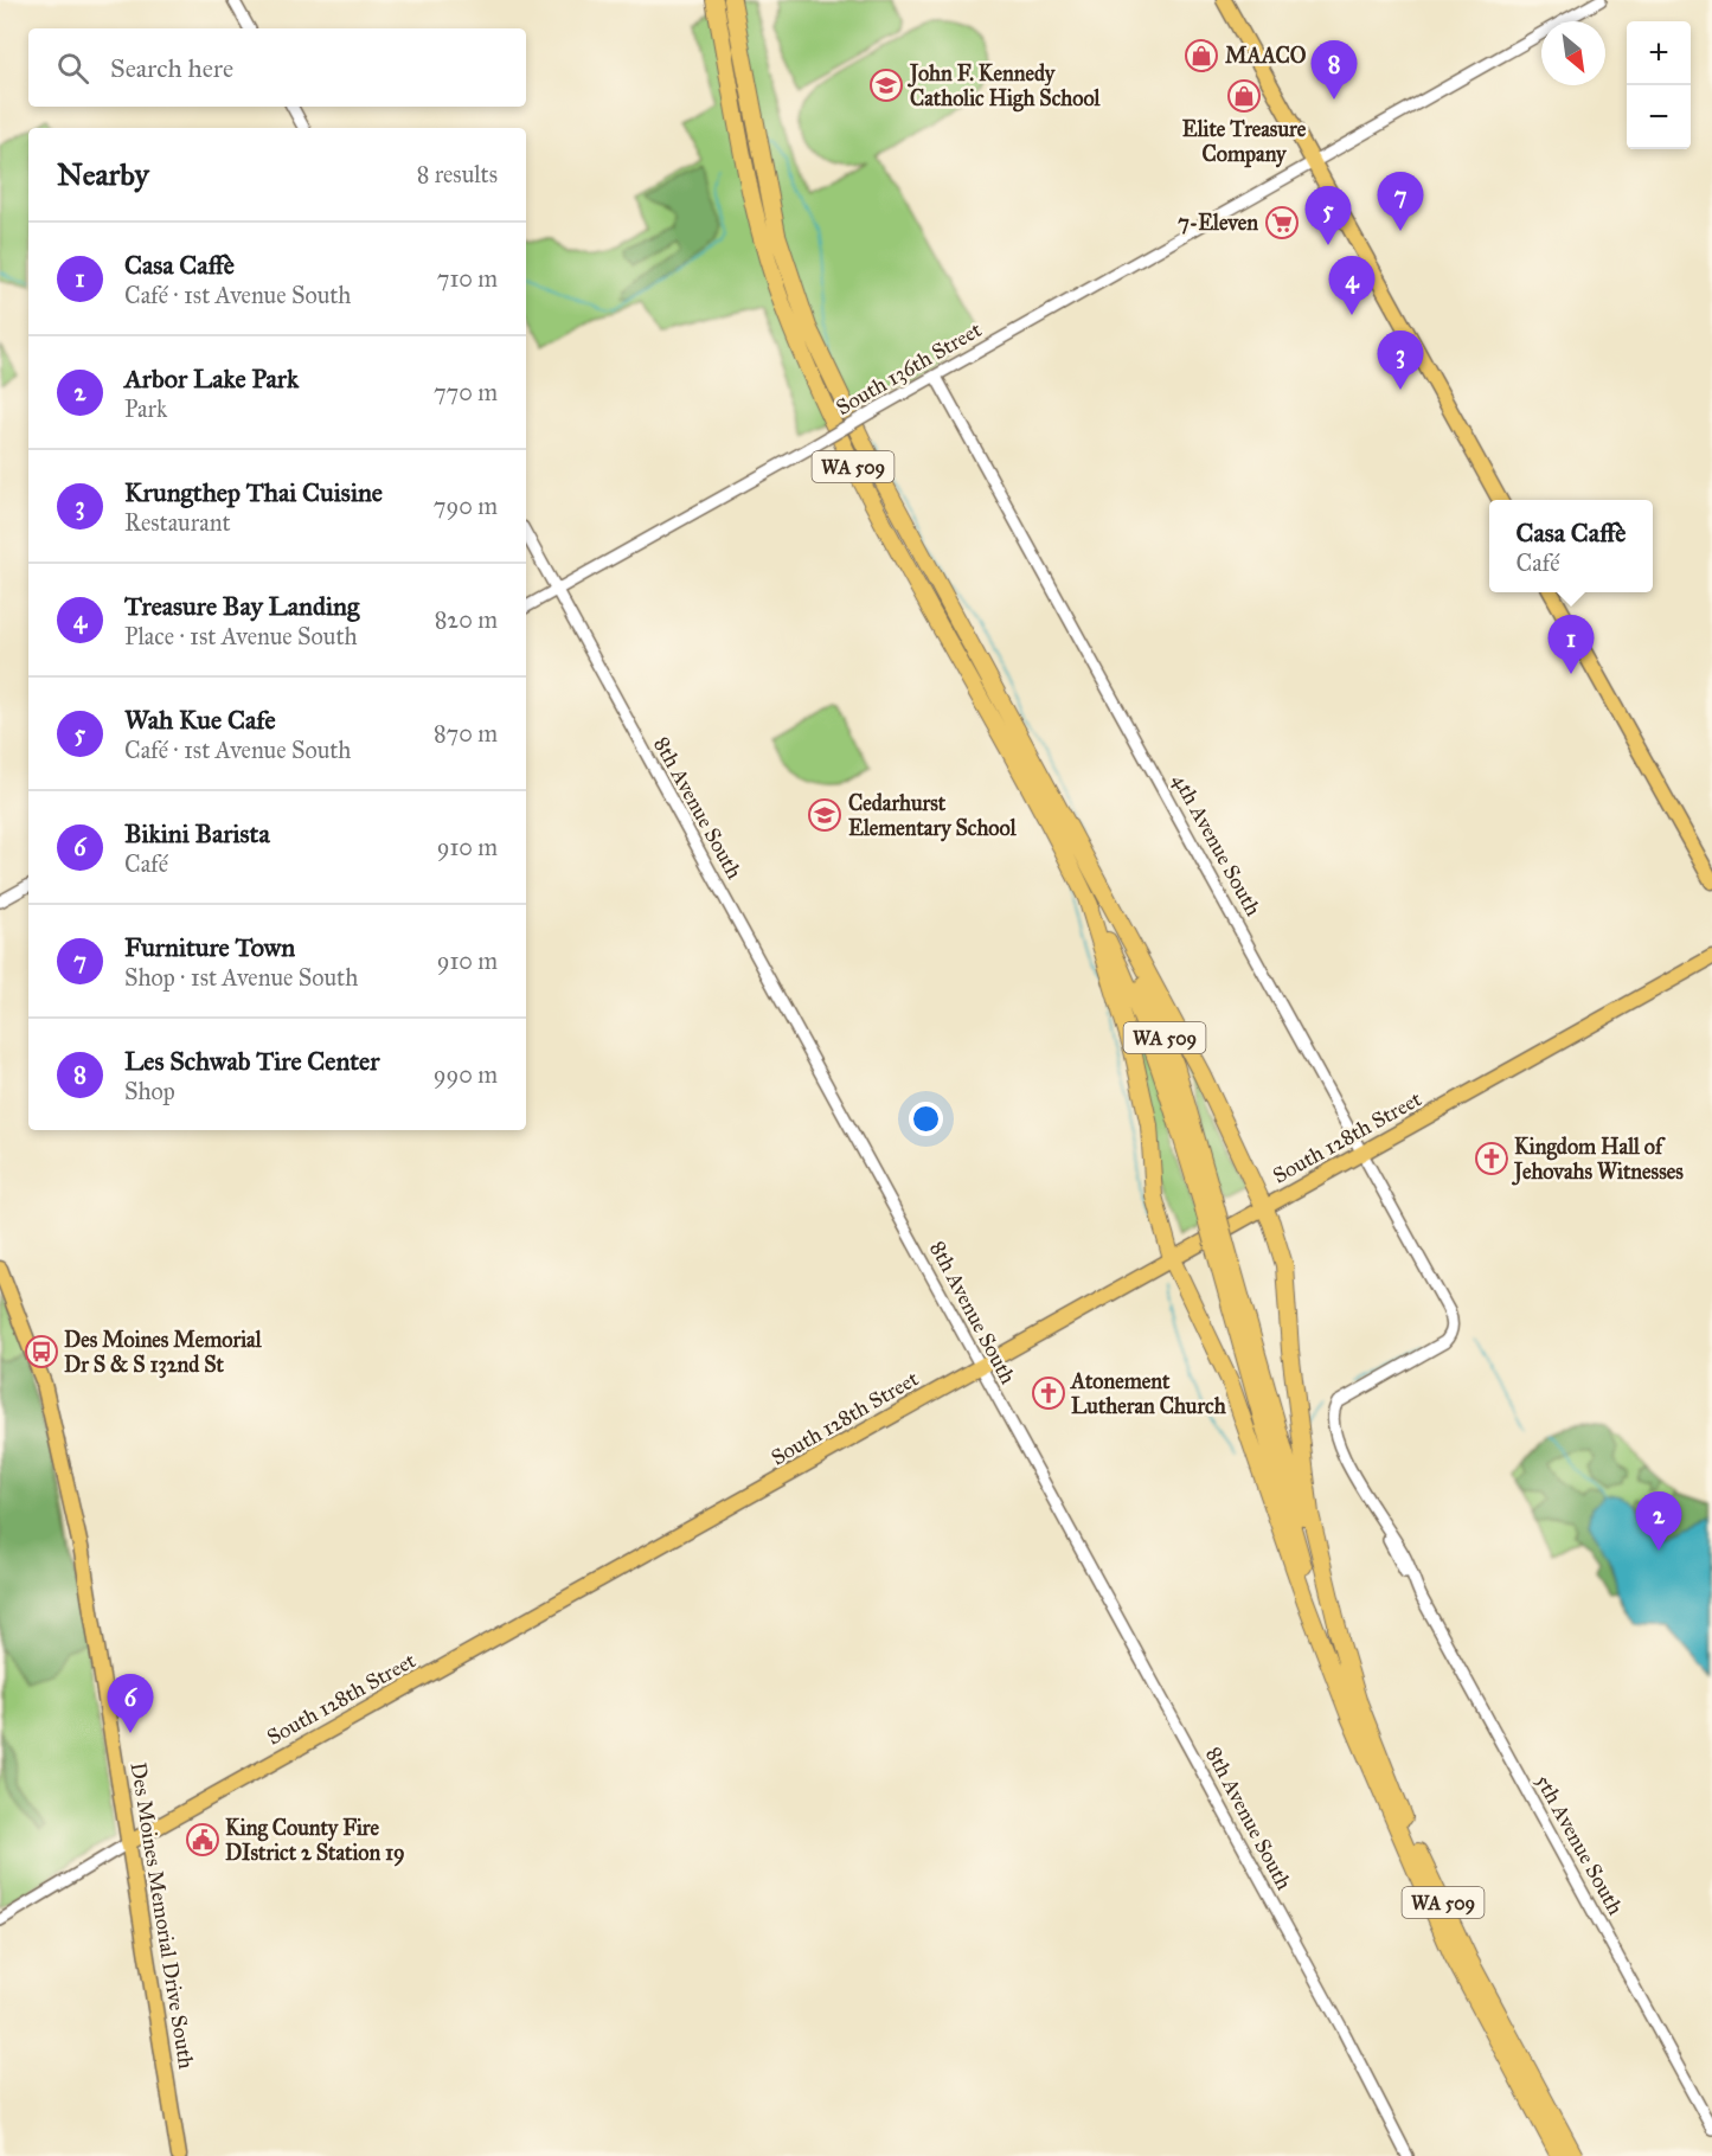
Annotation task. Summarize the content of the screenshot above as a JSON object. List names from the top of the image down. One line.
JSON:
{"streets":{"highway":["WA 509"],"main road":["South 128th Street","Des Moines Memorial Drive South"],"street":["South 136th Street","8th Avenue South","4th Avenue South","5th Avenue South"]},"crossings":[["South 136th Street","8th Avenue South"],["South 136th Street","4th Avenue South"],["8th Avenue South","South 128th Street"],["4th Avenue South","South 128th Street"],["4th Avenue South","5th Avenue South"],["South 128th Street","Des Moines Memorial Drive South"]],"places":{"shop":["MAACO","Elite Treasure Company"],"school or university":["John F. Kennedy Catholic High School","Cedarhurst Elementary School"],"supermarket":["7-Eleven"],"church":["Kingdom Hall of Jehovahs Witnesses","Atonement Lutheran Church"],"bus stop":["Des Moines Memorial Dr S & S 132nd St"],"public building":["King County Fire DIstrict 2 Station 19"]},"north":"bottom right","page":{"map_buttons":["+","−"],"search":"Search here","pins":["8","7","5","4","3","1","2","6"],"heading":["Nearby","8 results"],"list":[{"mark":"1","name":"Casa Caffè","note":"Café · 1st Avenue South","value":"710 m"},{"mark":"2","name":"Arbor Lake Park","note":"Park","value":"770 m"},{"mark":"3","name":"Krungthep Thai Cuisine","note":"Restaurant","value":"790 m"},{"mark":"4","name":"Treasure Bay Landing","note":"Place · 1st Avenue South","value":"820 m"},{"mark":"5","name":"Wah Kue Cafe","note":"Café · 1st Avenue South","value":"870 m"},{"mark":"6","name":"Bikini Barista","note":"Café","value":"910 m"},{"mark":"7","name":"Furniture Town","note":"Shop · 1st Avenue South","value":"910 m"},{"mark":"8","name":"Les Schwab Tire Center","note":"Shop","value":"990 m"}],"popup":["Casa Caffè","Café"]}}
